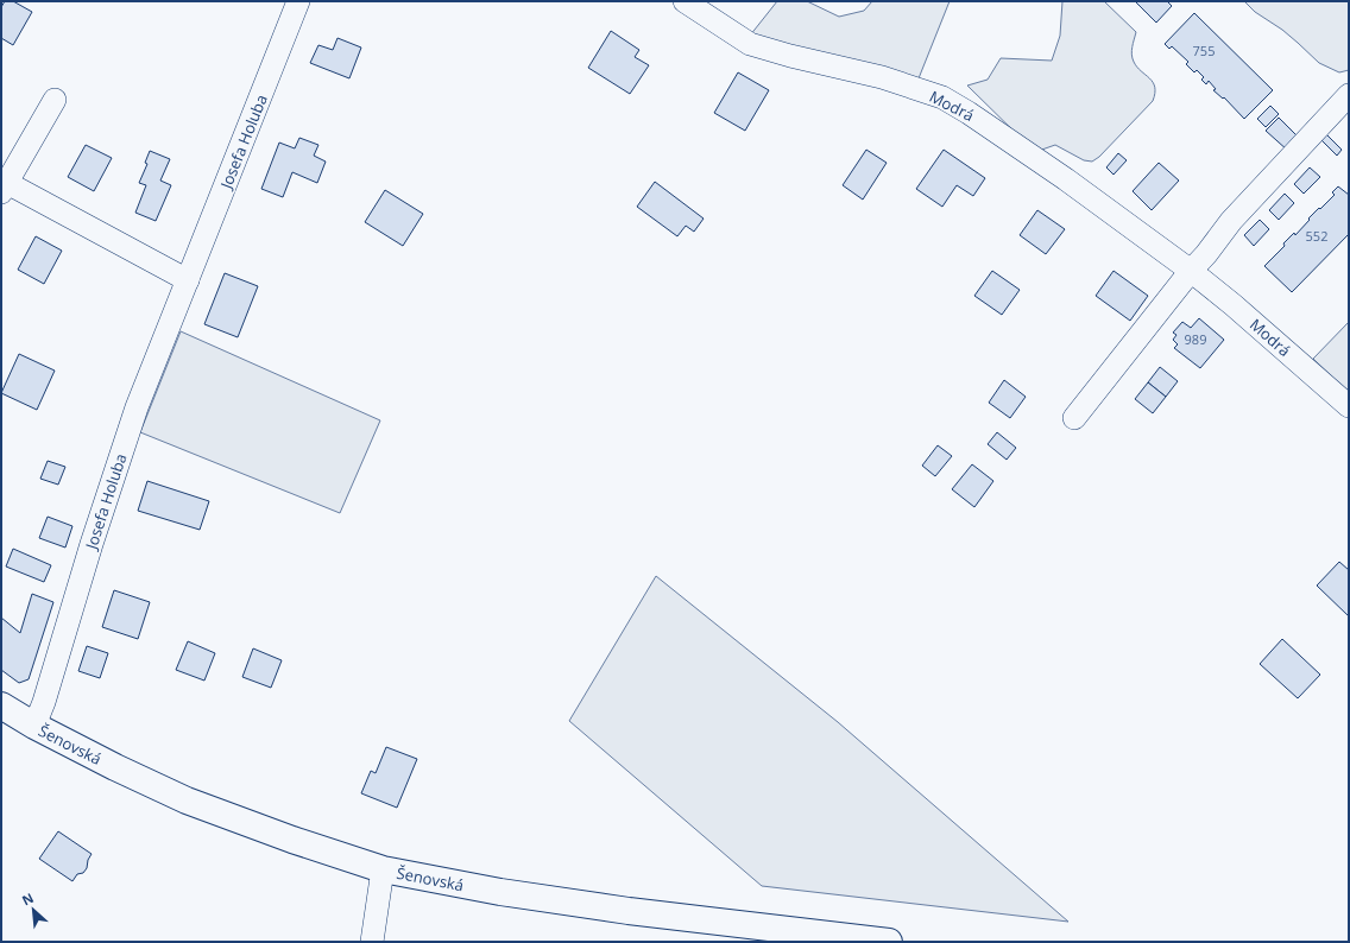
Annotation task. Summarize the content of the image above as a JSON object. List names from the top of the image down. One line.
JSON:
{"streets":{"main road":["Šenovská"],"street":["Modrá","Josefa Holuba"]},"crossings":[["Josefa Holuba","Šenovská"]],"house_numbers":["755","552","989"],"north":"top left"}
